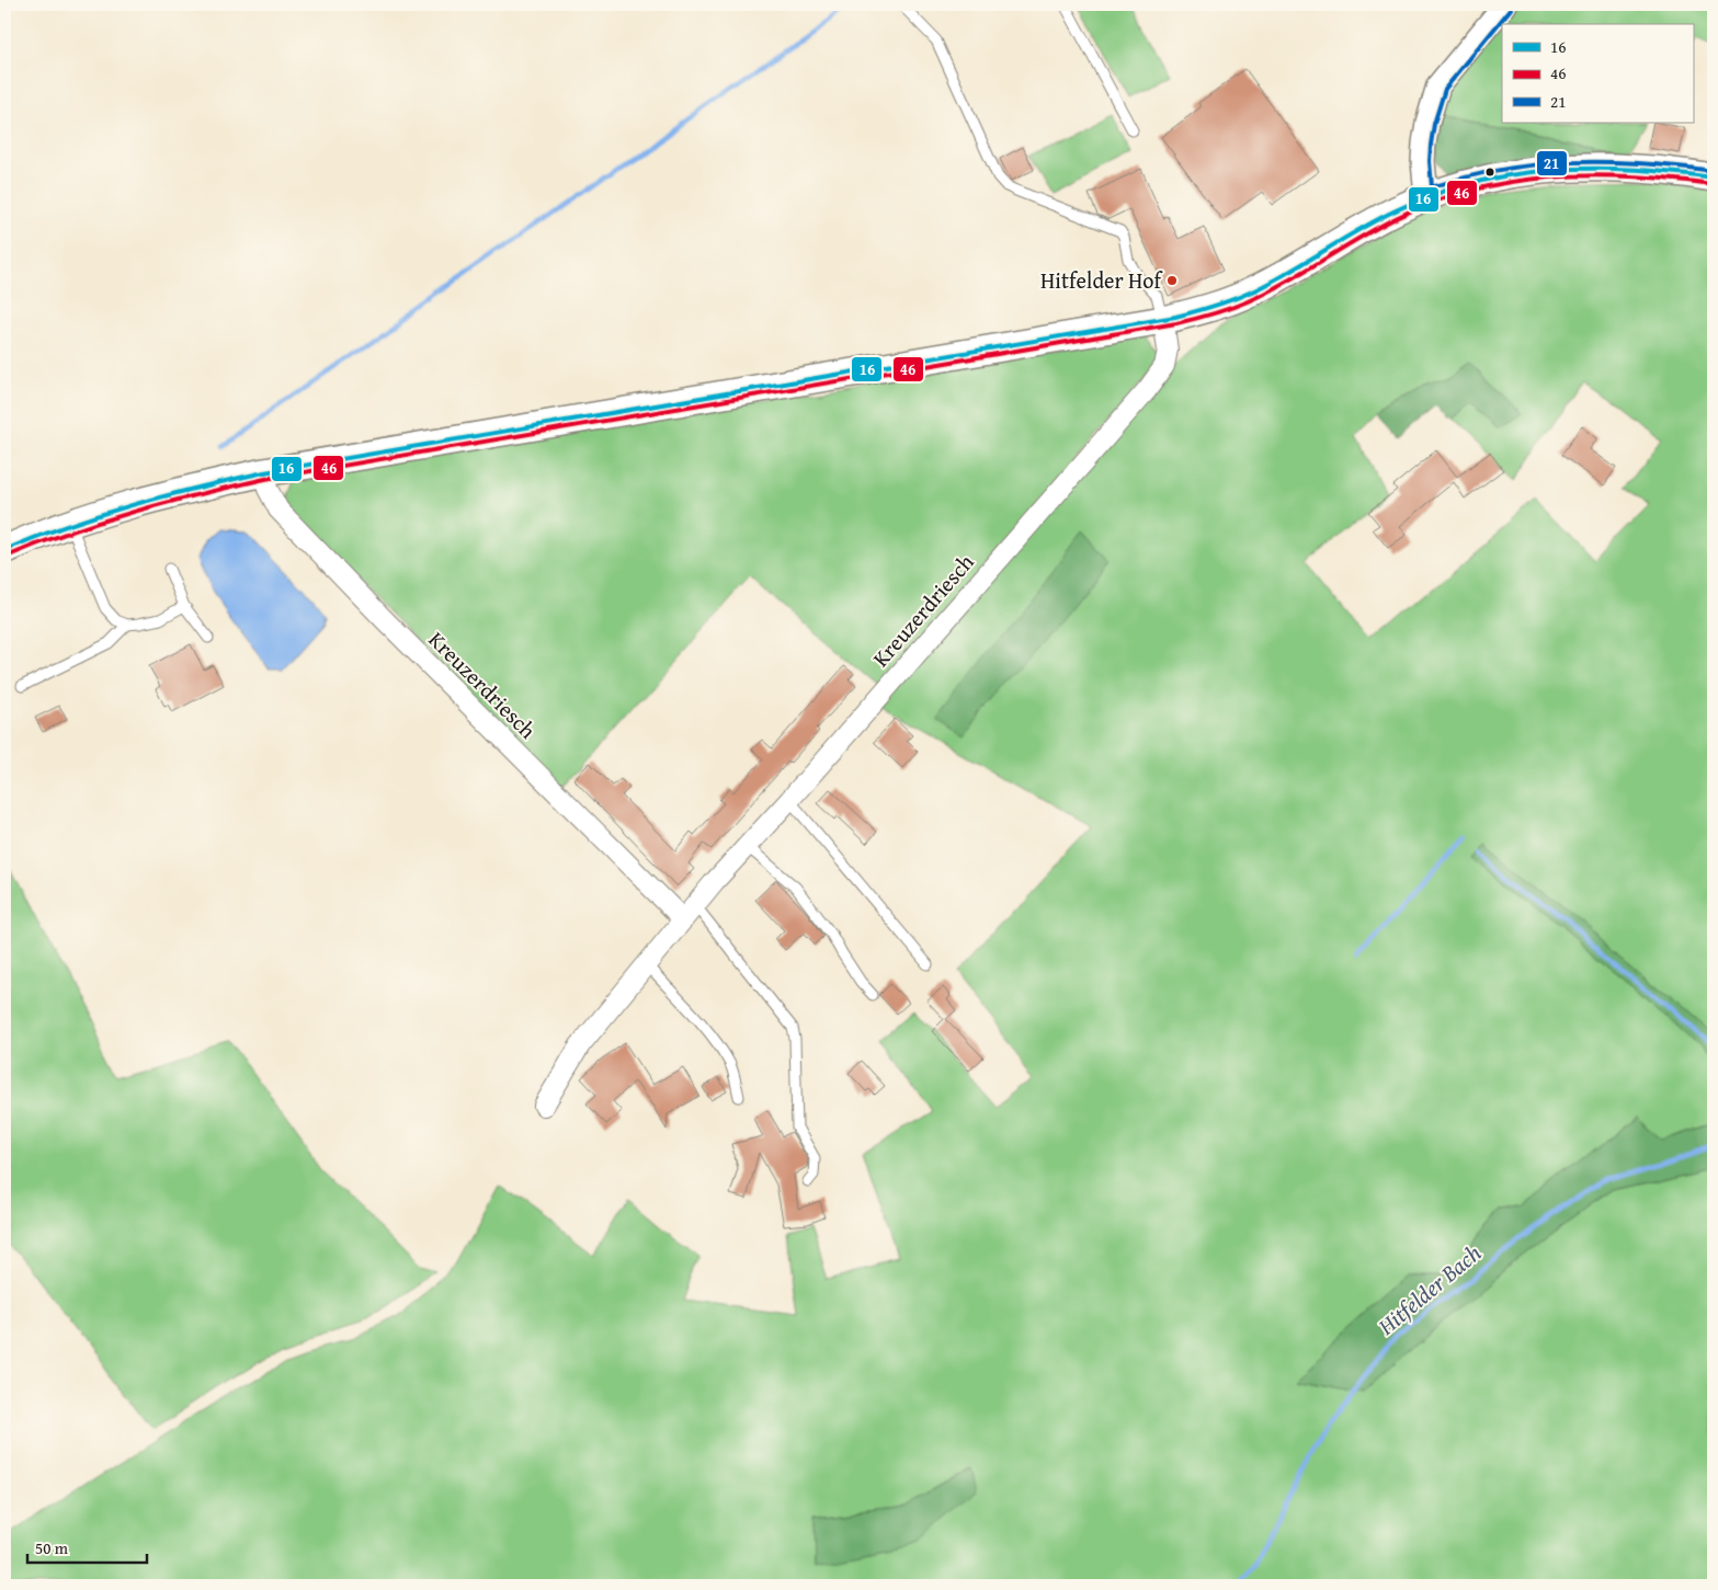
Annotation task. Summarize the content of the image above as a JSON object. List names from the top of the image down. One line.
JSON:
{"streets":{"street":["Kreuzerdriesch"]},"water":["Hitfelder Bach"],"places":["Hitfelder Hof"],"lines":["transit line 21","transit line 16","transit line 46"],"legend":["16","46","21"],"scale_bar":"50 m"}
